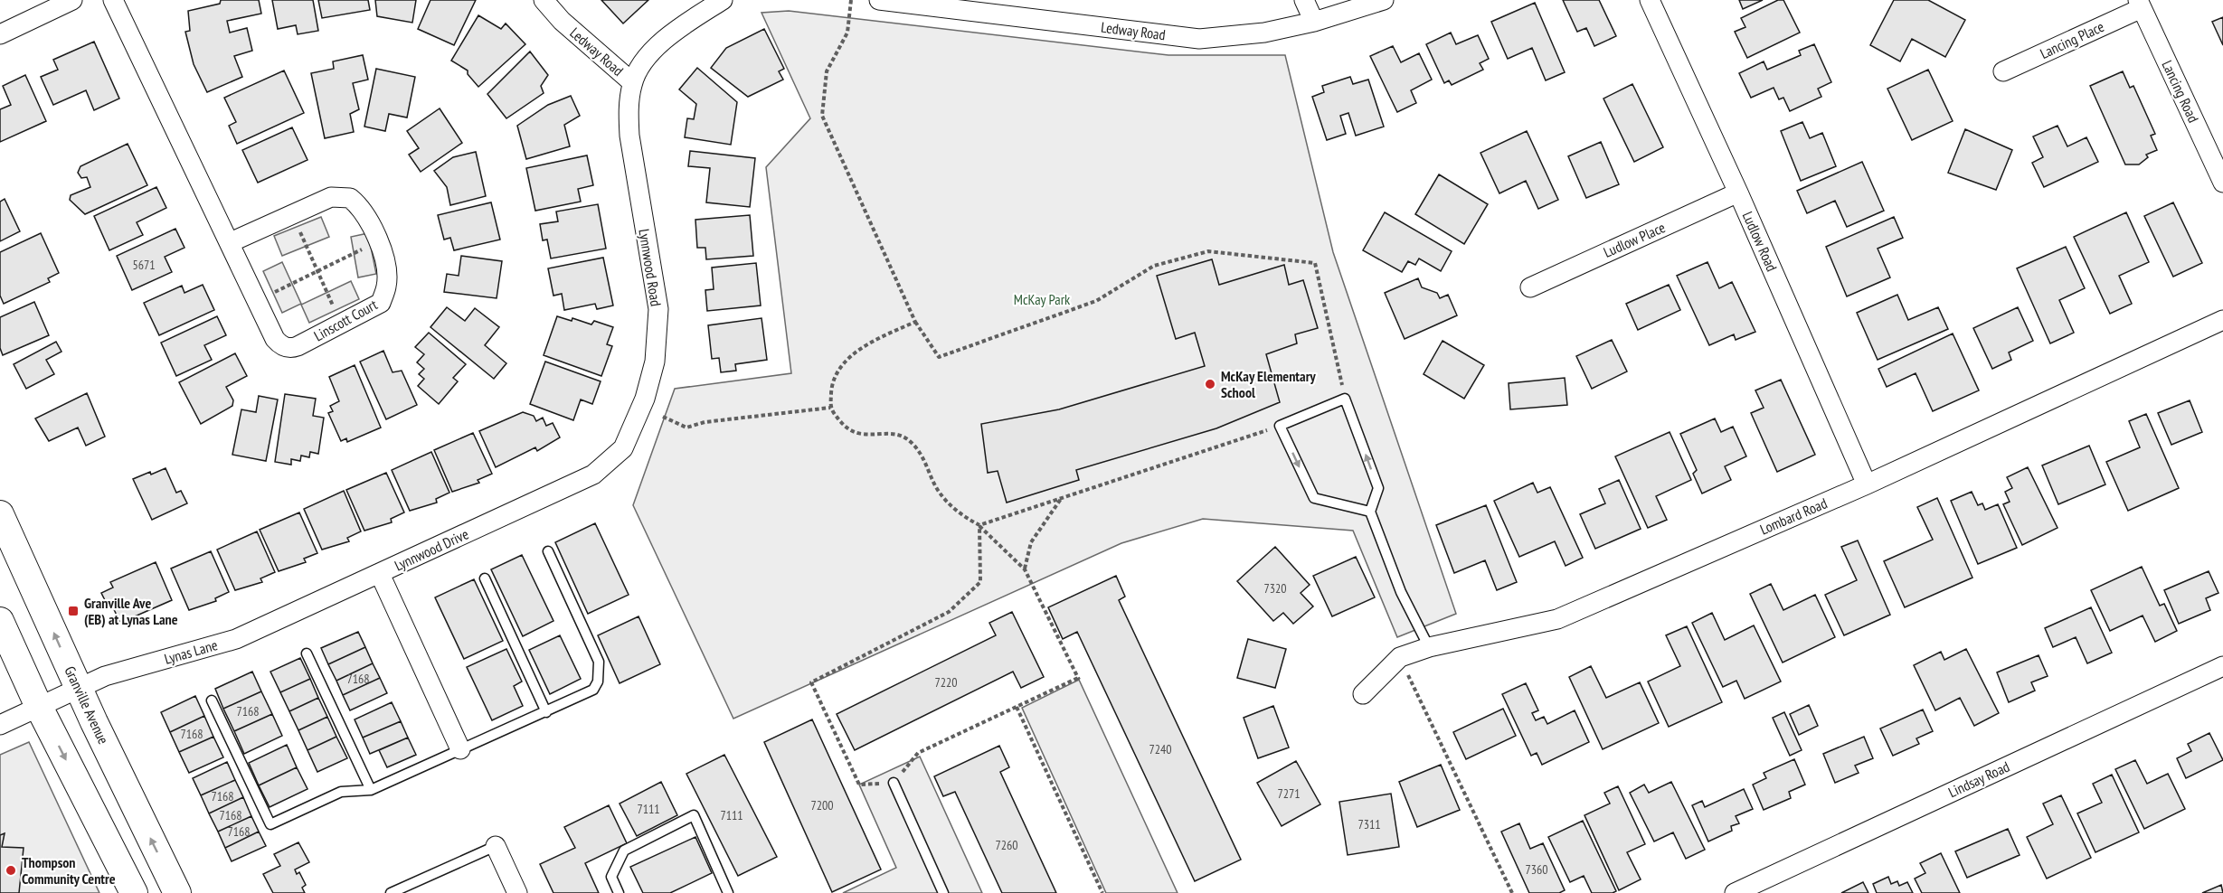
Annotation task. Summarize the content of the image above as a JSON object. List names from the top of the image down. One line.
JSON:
{"streets":{"main road":["Granville Avenue"],"street":["Ledway Road","Lancing Place","Lancing Road","Ludlow Place","Ludlow Road","Lynnwood Road","Linscott Court","Lombard Road","Lynnwood Drive","Lynas Lane","Lindsay Road"]},"crossings":[["Ledway Road","Lynnwood Road"],["Lancing Place","Lancing Road"],["Ludlow Place","Ludlow Road"],["Ludlow Road","Lombard Road"],["Lynnwood Road","Lynnwood Drive"],["Lynnwood Drive","Lynas Lane"],["Lynas Lane","Granville Avenue"]],"parks":["McKay Park"],"places":{"other":["McKay Elementary School","Thompson Community Centre"],"transit":["Granville Ave (EB) at Lynas Lane"]},"house_numbers":["5671","7320","7168","7220","7168","7168","7240","7271","7168","7200","7111","7168","7111","7311","7168","7260","7360"]}
